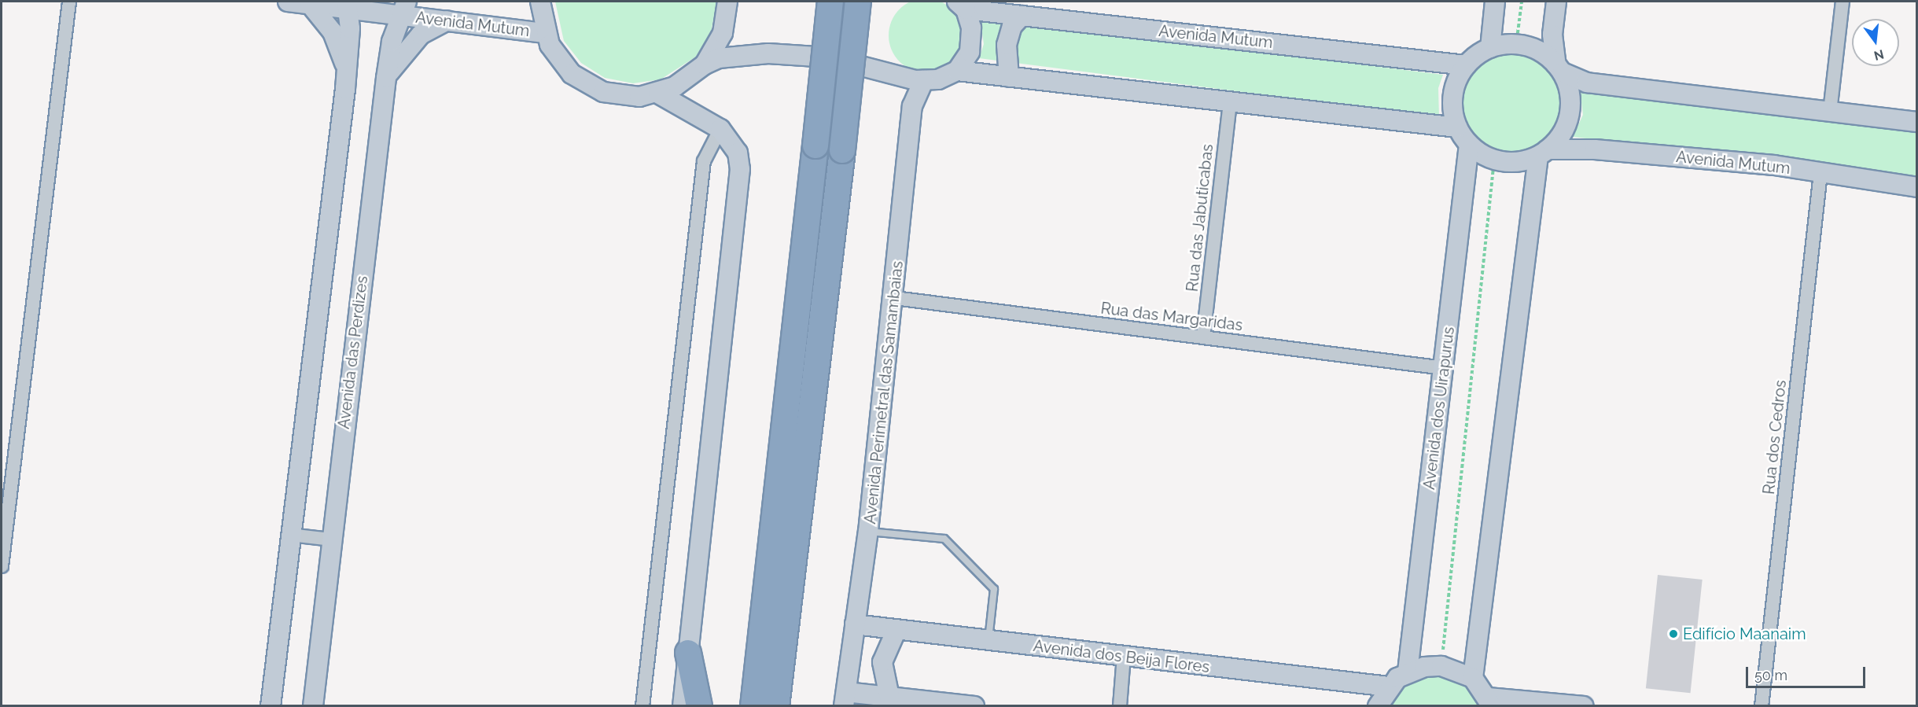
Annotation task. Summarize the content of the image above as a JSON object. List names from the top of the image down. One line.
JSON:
{"streets":{"street":["Avenida Mutum","Rua das Jabuticabas","Rua das Margaridas","Avenida das Perdizes","Avenida Perimetral das Samambaias","Avenida dos Uirapurus","Rua dos Cedros","Avenida dos Beija Flores"]},"crossings":[["Avenida Mutum","Avenida das Perdizes"],["Avenida Mutum","Avenida dos Uirapurus"],["Avenida Mutum","Rua dos Cedros"],["Rua das Jabuticabas","Rua das Margaridas"],["Rua das Margaridas","Avenida Perimetral das Samambaias"],["Rua das Margaridas","Avenida dos Uirapurus"],["Avenida Perimetral das Samambaias","Avenida dos Beija Flores"]],"places":["Edifício Maanaim"],"scale_bar":"50 m","north":"bottom"}
